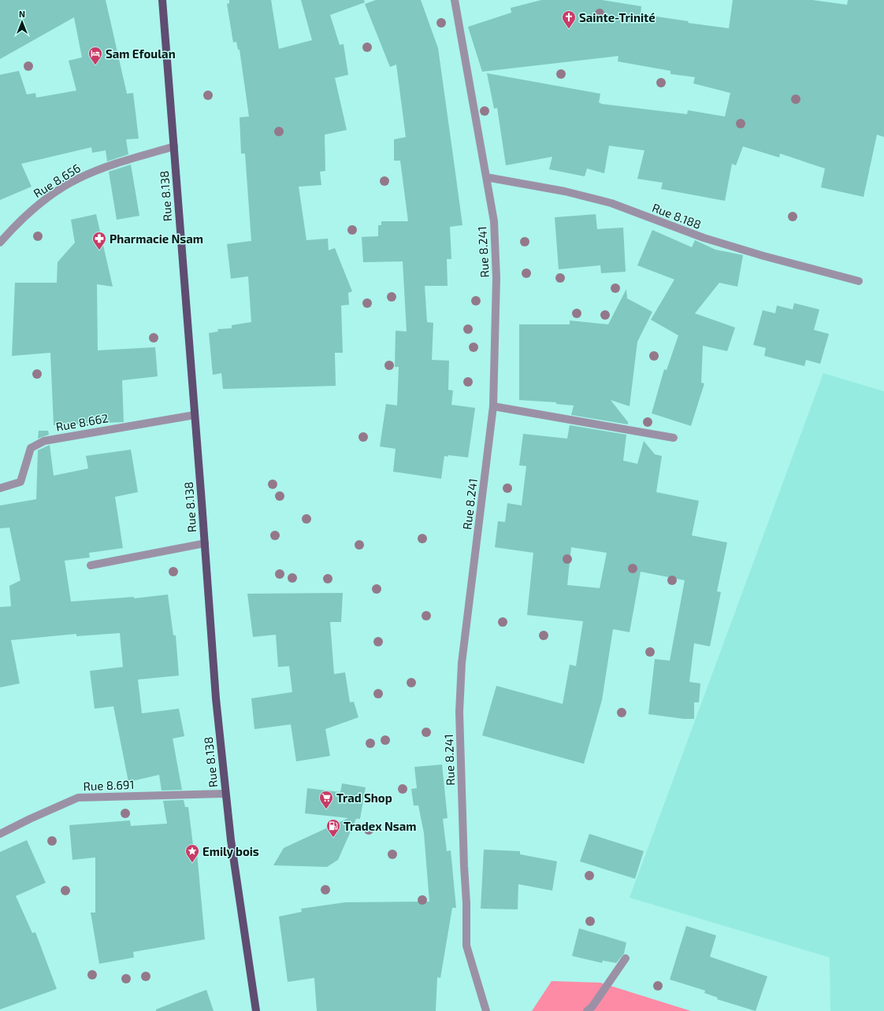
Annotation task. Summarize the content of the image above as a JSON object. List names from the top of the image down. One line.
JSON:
{"streets":{"main road":["Rue 8.138"],"street":["Rue 8.656","Rue 8.188","Rue 8.241","Rue 8.662","Rue 8.691"]},"crossings":[["Rue 8.656","Rue 8.138"],["Rue 8.138","Rue 8.662"],["Rue 8.138","Rue 8.691"],["Rue 8.188","Rue 8.241"]],"places":{"church":["Sainte-Trinité"],"hotel":["Sam Efoulan"],"pharmacy":["Pharmacie Nsam"],"supermarket":["Trad Shop"],"fuel station":["Tradex Nsam"],"place":["Emily bois"]},"north":"top"}
